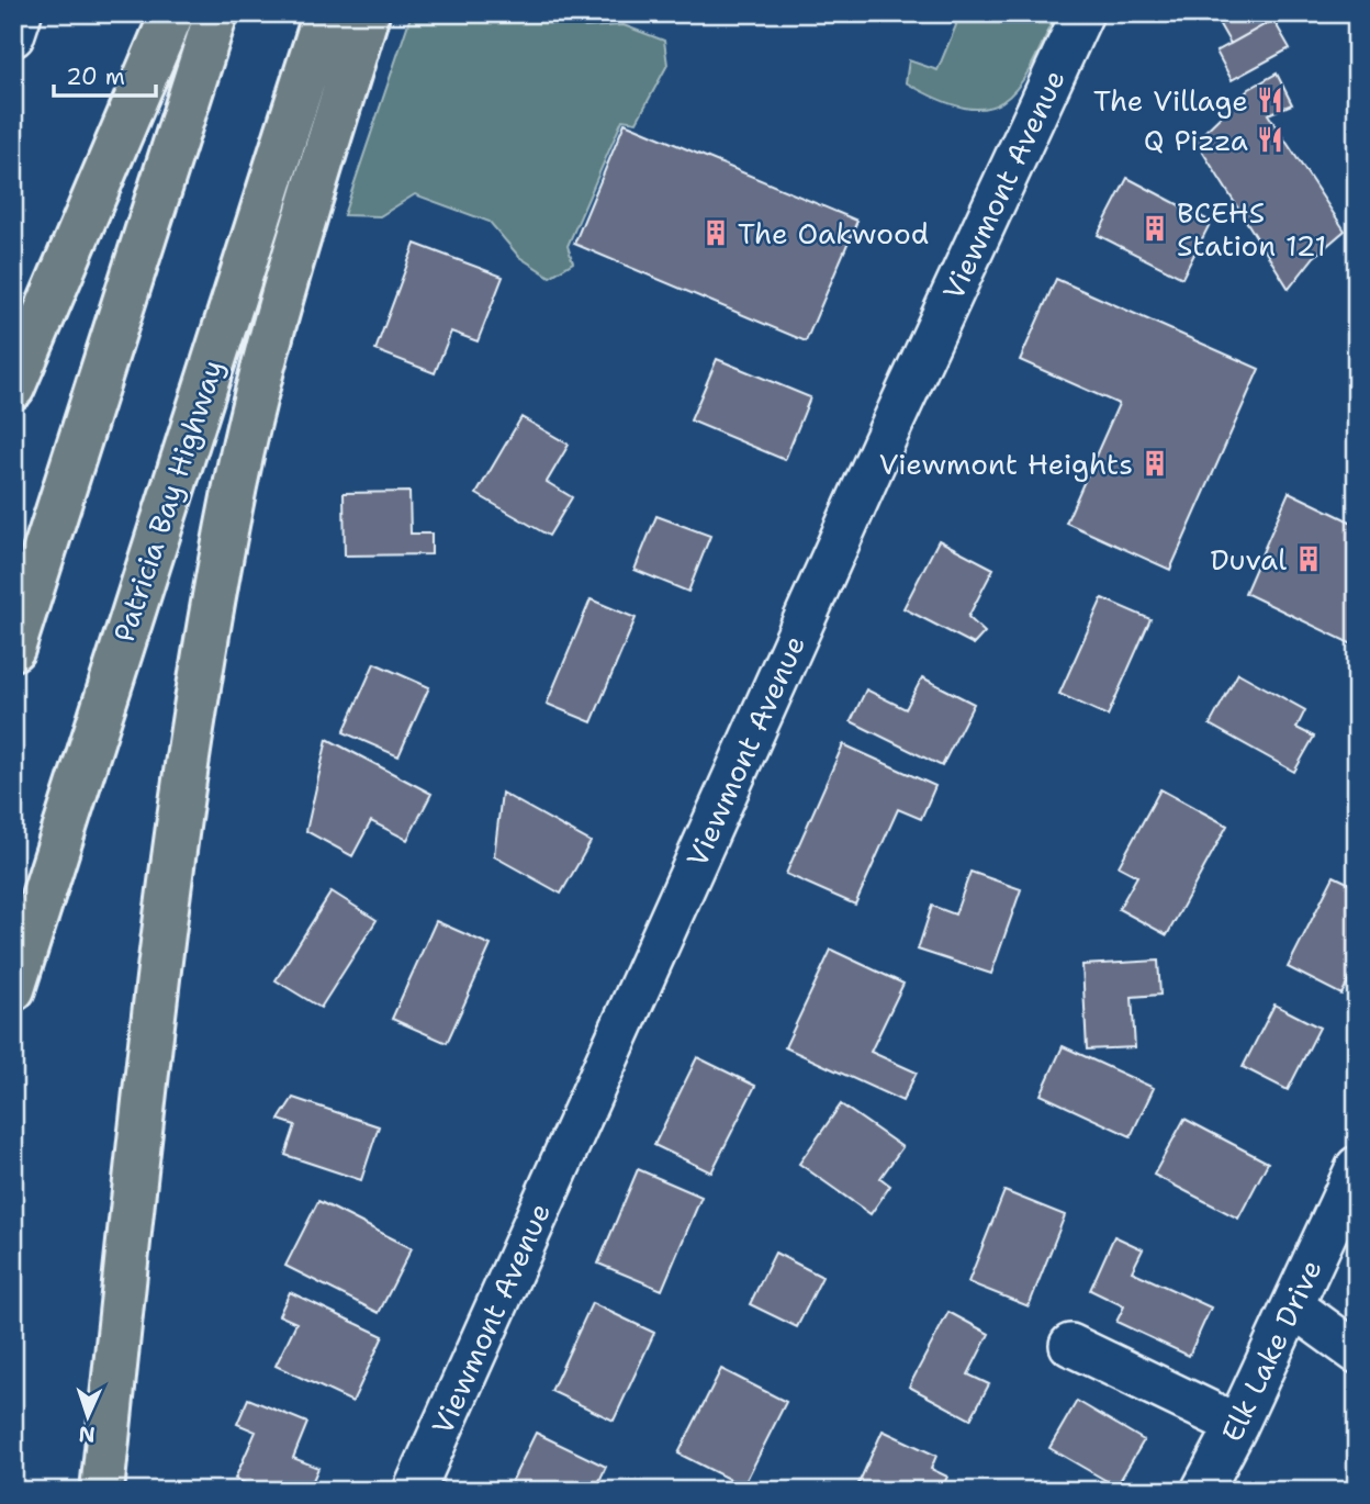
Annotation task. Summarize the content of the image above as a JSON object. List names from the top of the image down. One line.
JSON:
{"streets":{"highway":["Patricia Bay Highway"],"street":["Viewmont Avenue","Elk Lake Drive"]},"places":{"restaurant":["The Village","Q Pizza"],"building":["BCEHS Station 121","The Oakwood","Viewmont Heights","Duval"]},"scale_bar":"20 m","north":"bottom"}
